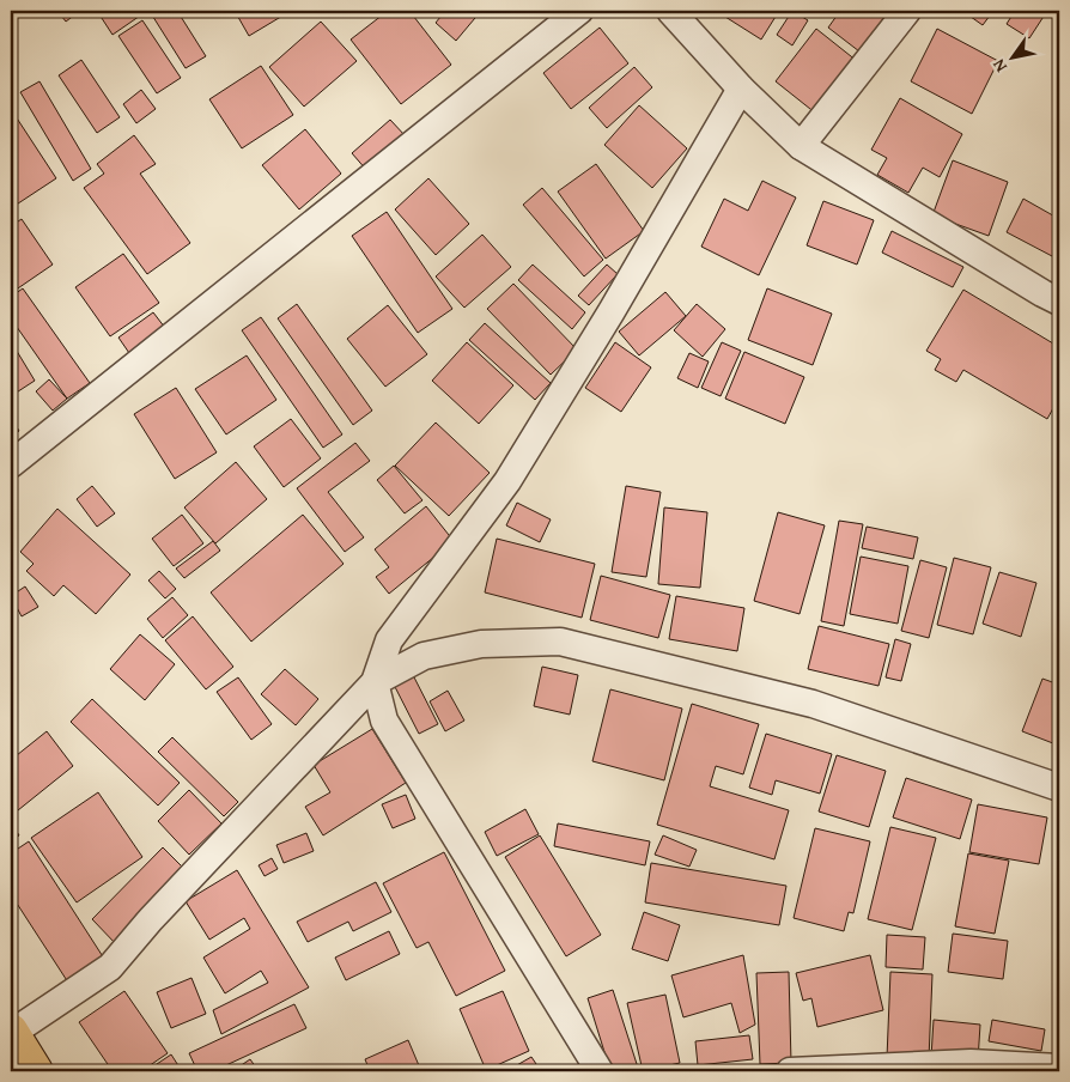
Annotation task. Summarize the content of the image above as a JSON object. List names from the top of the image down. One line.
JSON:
{"north":"bottom left"}
